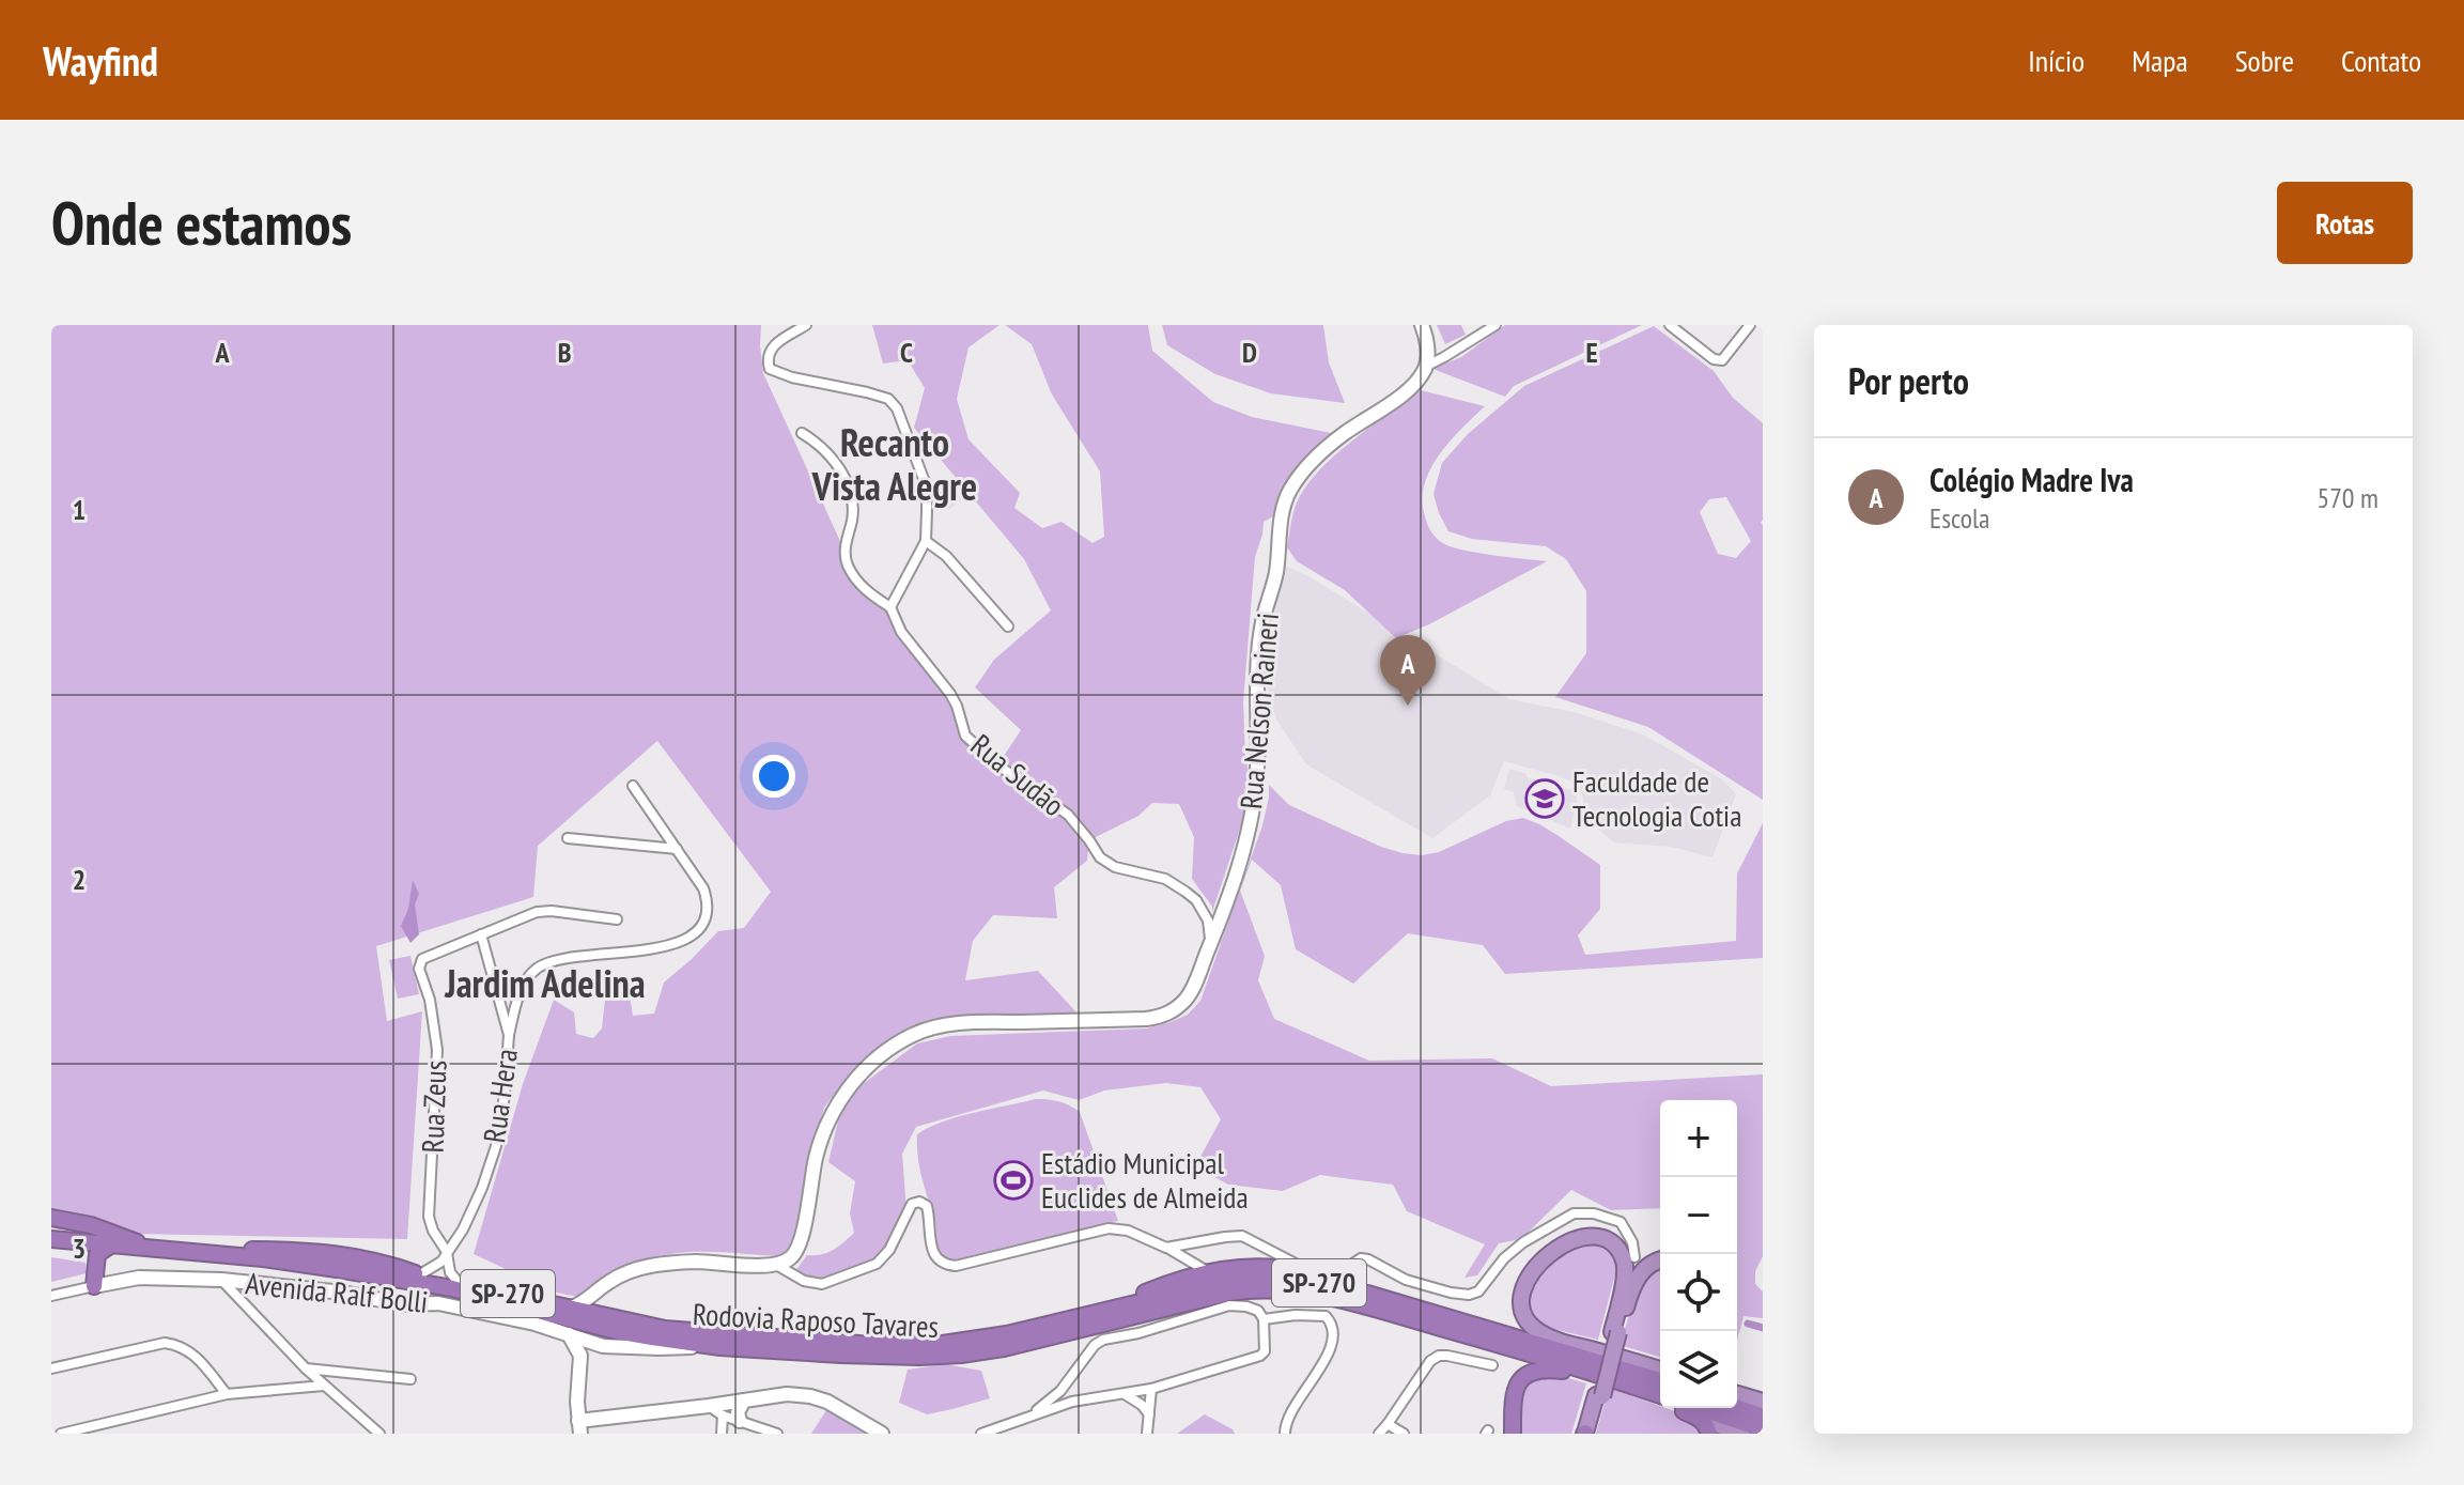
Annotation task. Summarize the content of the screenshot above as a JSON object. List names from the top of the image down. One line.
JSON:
{"streets":{"highway":["SP-270","Rodovia Raposo Tavares"],"main road":["Rua Nelson Raineri","Avenida Ralf Bolli"],"street":["Rua Sudão","Rua Hera","Rua Zeus"]},"crossings":[["Rua Nelson Raineri","Rua Sudão"],["Rua Hera","Rua Zeus"],["Rua Hera","Rodovia Raposo Tavares"],["Rua Zeus","Rodovia Raposo Tavares"],["Avenida Ralf Bolli","Rodovia Raposo Tavares"]],"districts":["Recanto Vista Alegre","Jardim Adelina"],"places":{"school or university":["Faculdade de Tecnologia Cotia"],"sports":["Estádio Municipal Euclides de Almeida"]},"page":{"header":"Wayfind","nav":["Início","Mapa","Sobre","Contato"],"buttons":"Rotas","title":"Onde estamos","heading":"Por perto","list":[{"mark":"A","name":"Colégio Madre Iva","note":"Escola","value":"570 m"}],"pins":"A","map_buttons":["+","−"]},"grid":{"columns":["A","B","C","D","E"],"rows":["1","2","3"]}}
